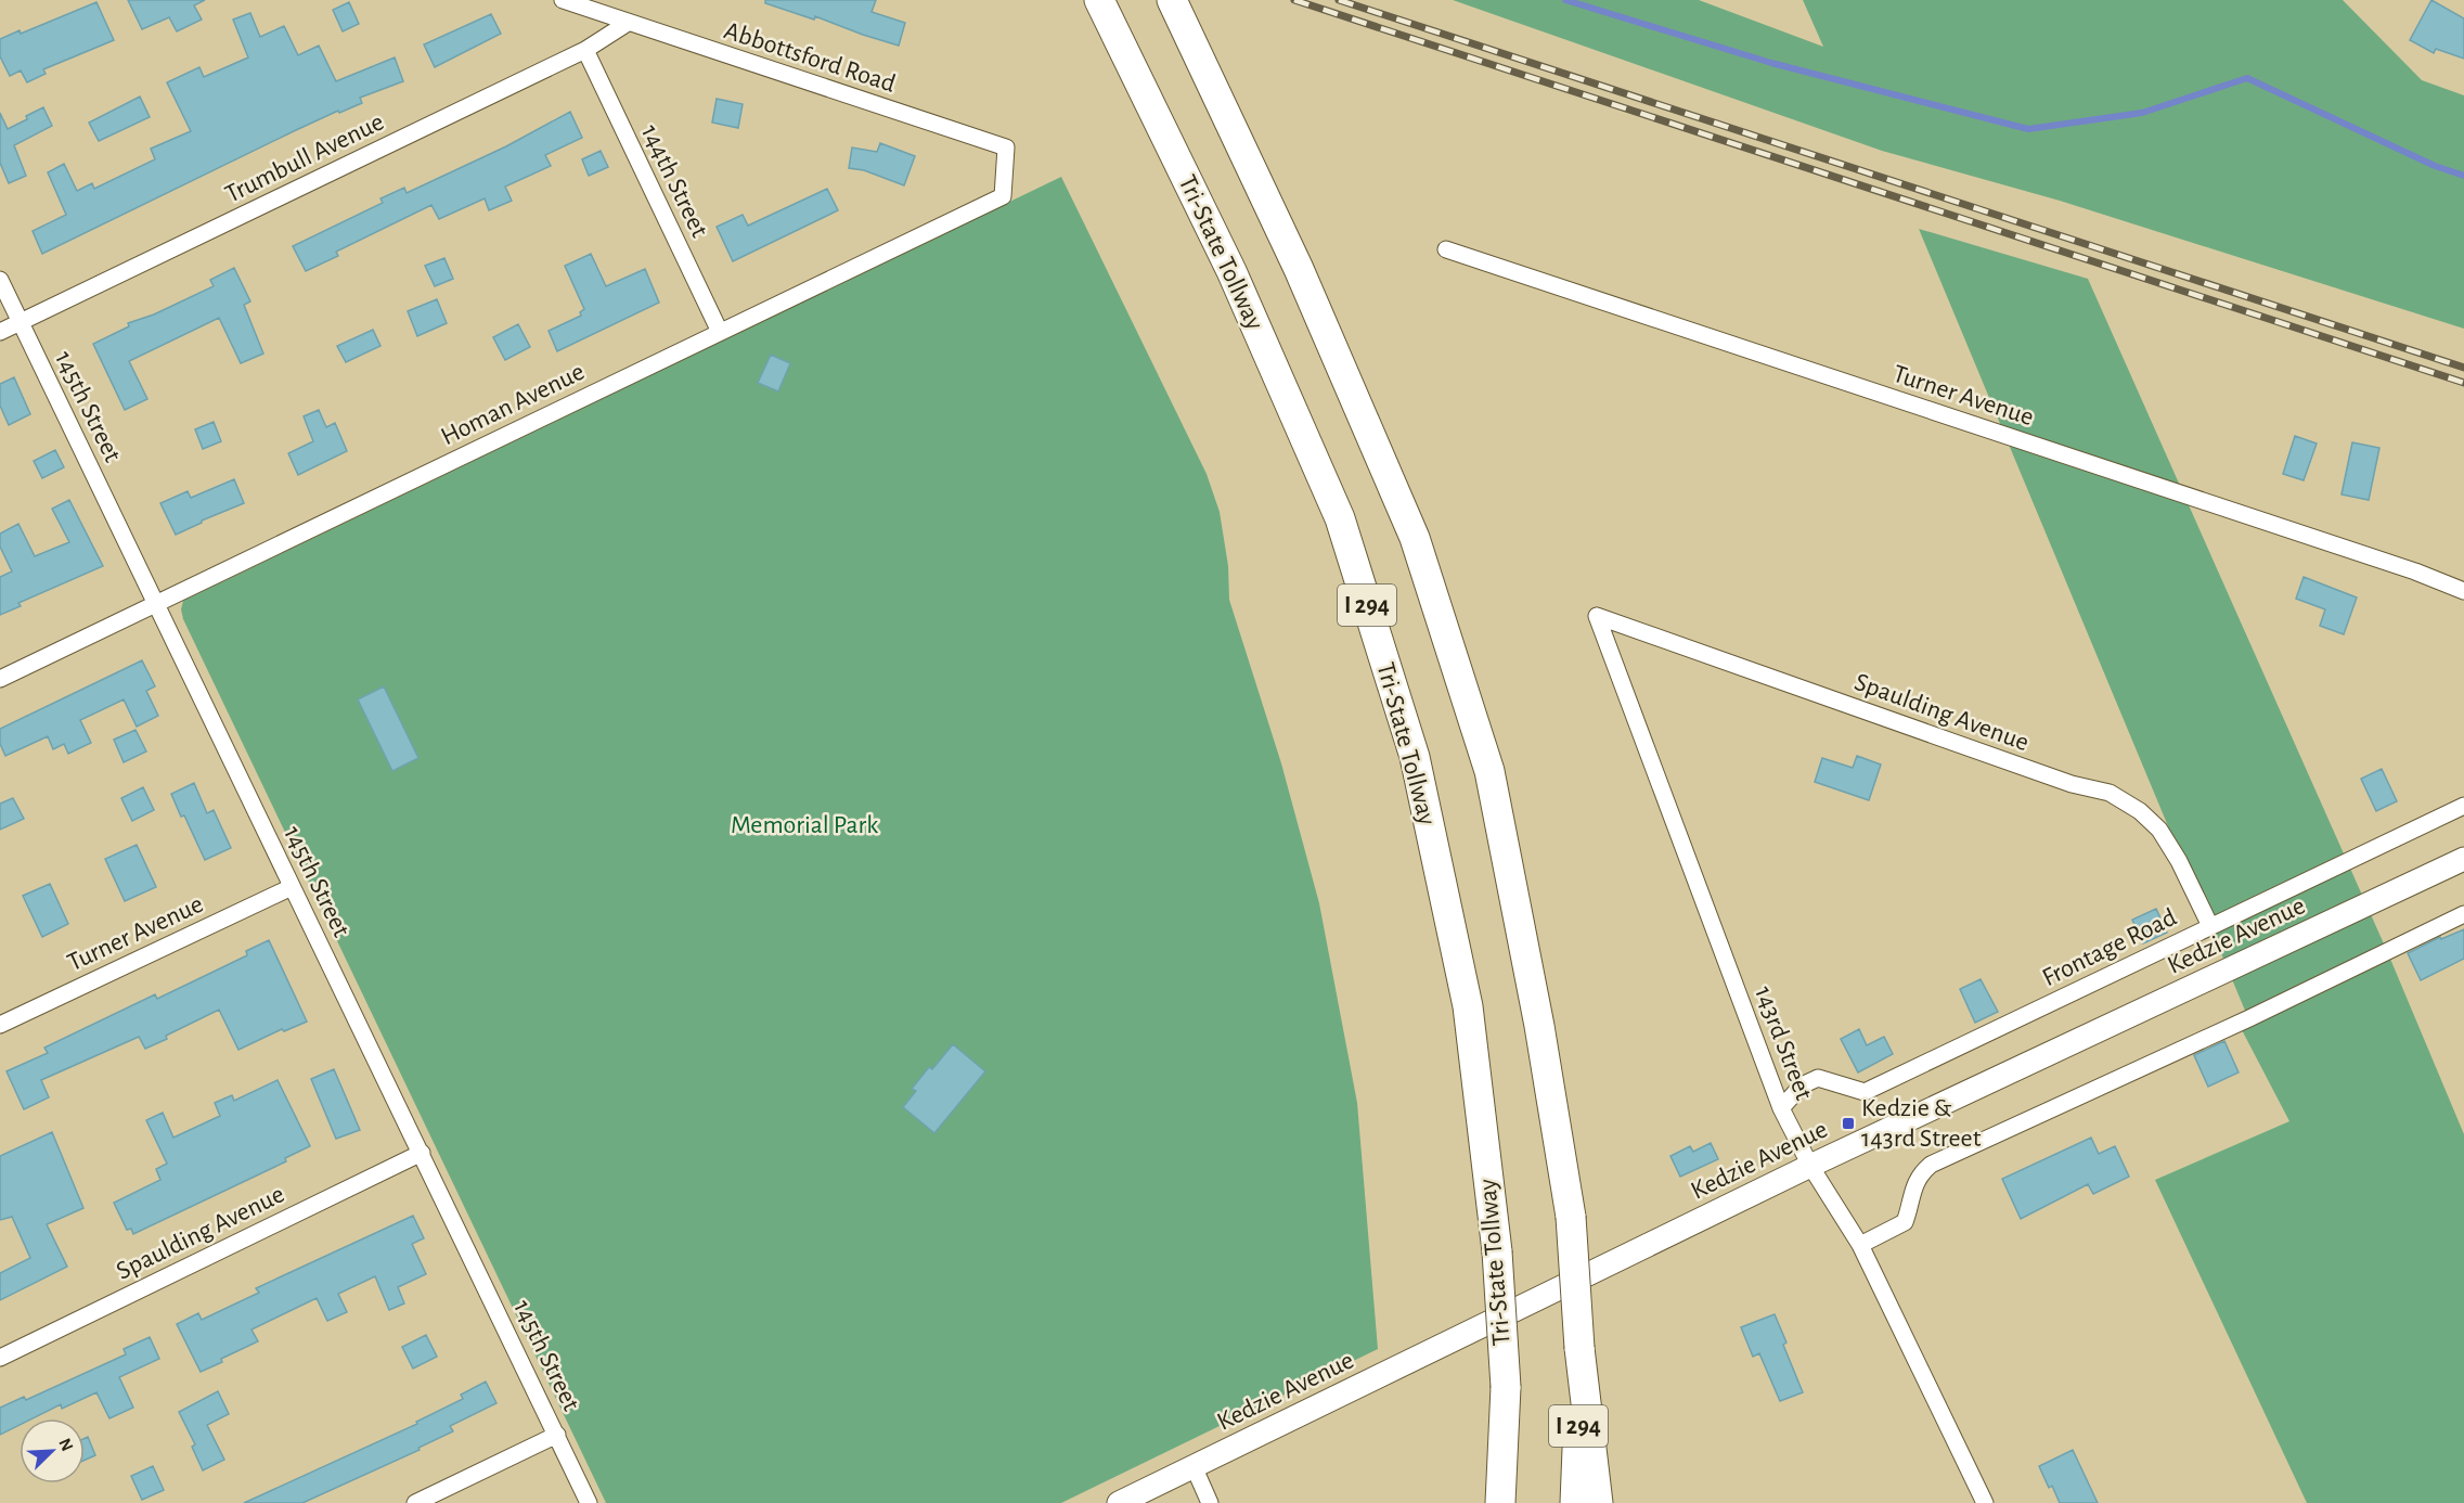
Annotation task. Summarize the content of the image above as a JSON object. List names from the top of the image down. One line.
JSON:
{"streets":{"highway":["Tri-State Tollway","I 294"],"main road":["Kedzie Avenue"],"street":["Abbottsford Road","Trumbull Avenue","144th Street","Turner Avenue","Homan Avenue","145th Street","Spaulding Avenue","Frontage Road","143rd Street"]},"crossings":[["Abbottsford Road","Trumbull Avenue"],["Abbottsford Road","Homan Avenue"],["Trumbull Avenue","144th Street"],["Trumbull Avenue","145th Street"],["144th Street","Homan Avenue"],["Turner Avenue","145th Street"],["Homan Avenue","145th Street"],["145th Street","Spaulding Avenue"],["Spaulding Avenue","Frontage Road"],["Spaulding Avenue","143rd Street"],["Kedzie Avenue","143rd Street"],["Frontage Road","143rd Street"]],"parks":["Memorial Park"],"places":{"transit":["Kedzie & 143rd Street"]},"north":"top right"}
